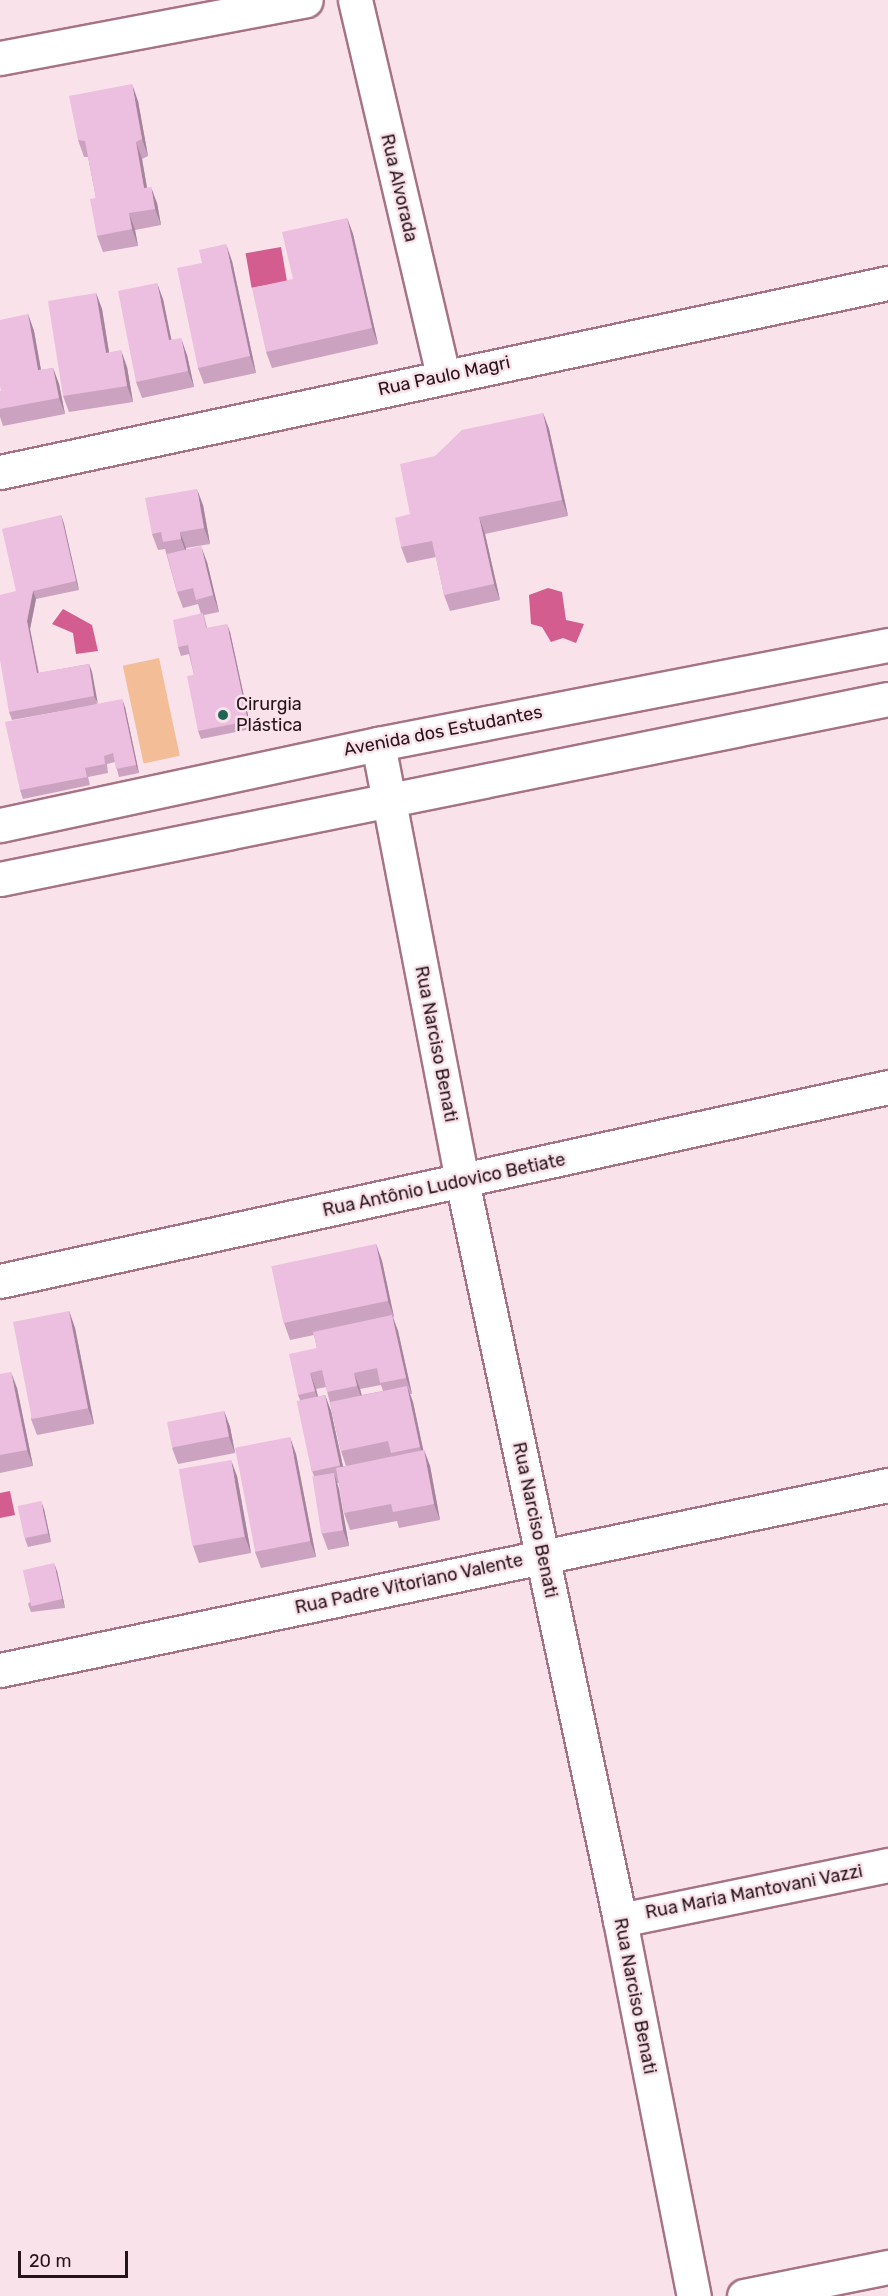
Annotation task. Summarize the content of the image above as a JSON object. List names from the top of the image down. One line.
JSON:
{"streets":{"street":["Rua Alvorada","Rua Paulo Magri","Avenida dos Estudantes","Rua Narciso Benati","Rua Antônio Ludovico Betiate","Rua Padre Vitoriano Valente","Rua Maria Mantovani Vazzi"]},"crossings":[["Rua Alvorada","Rua Paulo Magri"],["Avenida dos Estudantes","Rua Narciso Benati"],["Rua Narciso Benati","Rua Antônio Ludovico Betiate"],["Rua Narciso Benati","Rua Padre Vitoriano Valente"],["Rua Narciso Benati","Rua Maria Mantovani Vazzi"]],"places":["Cirurgia Plástica"],"scale_bar":"20 m"}
